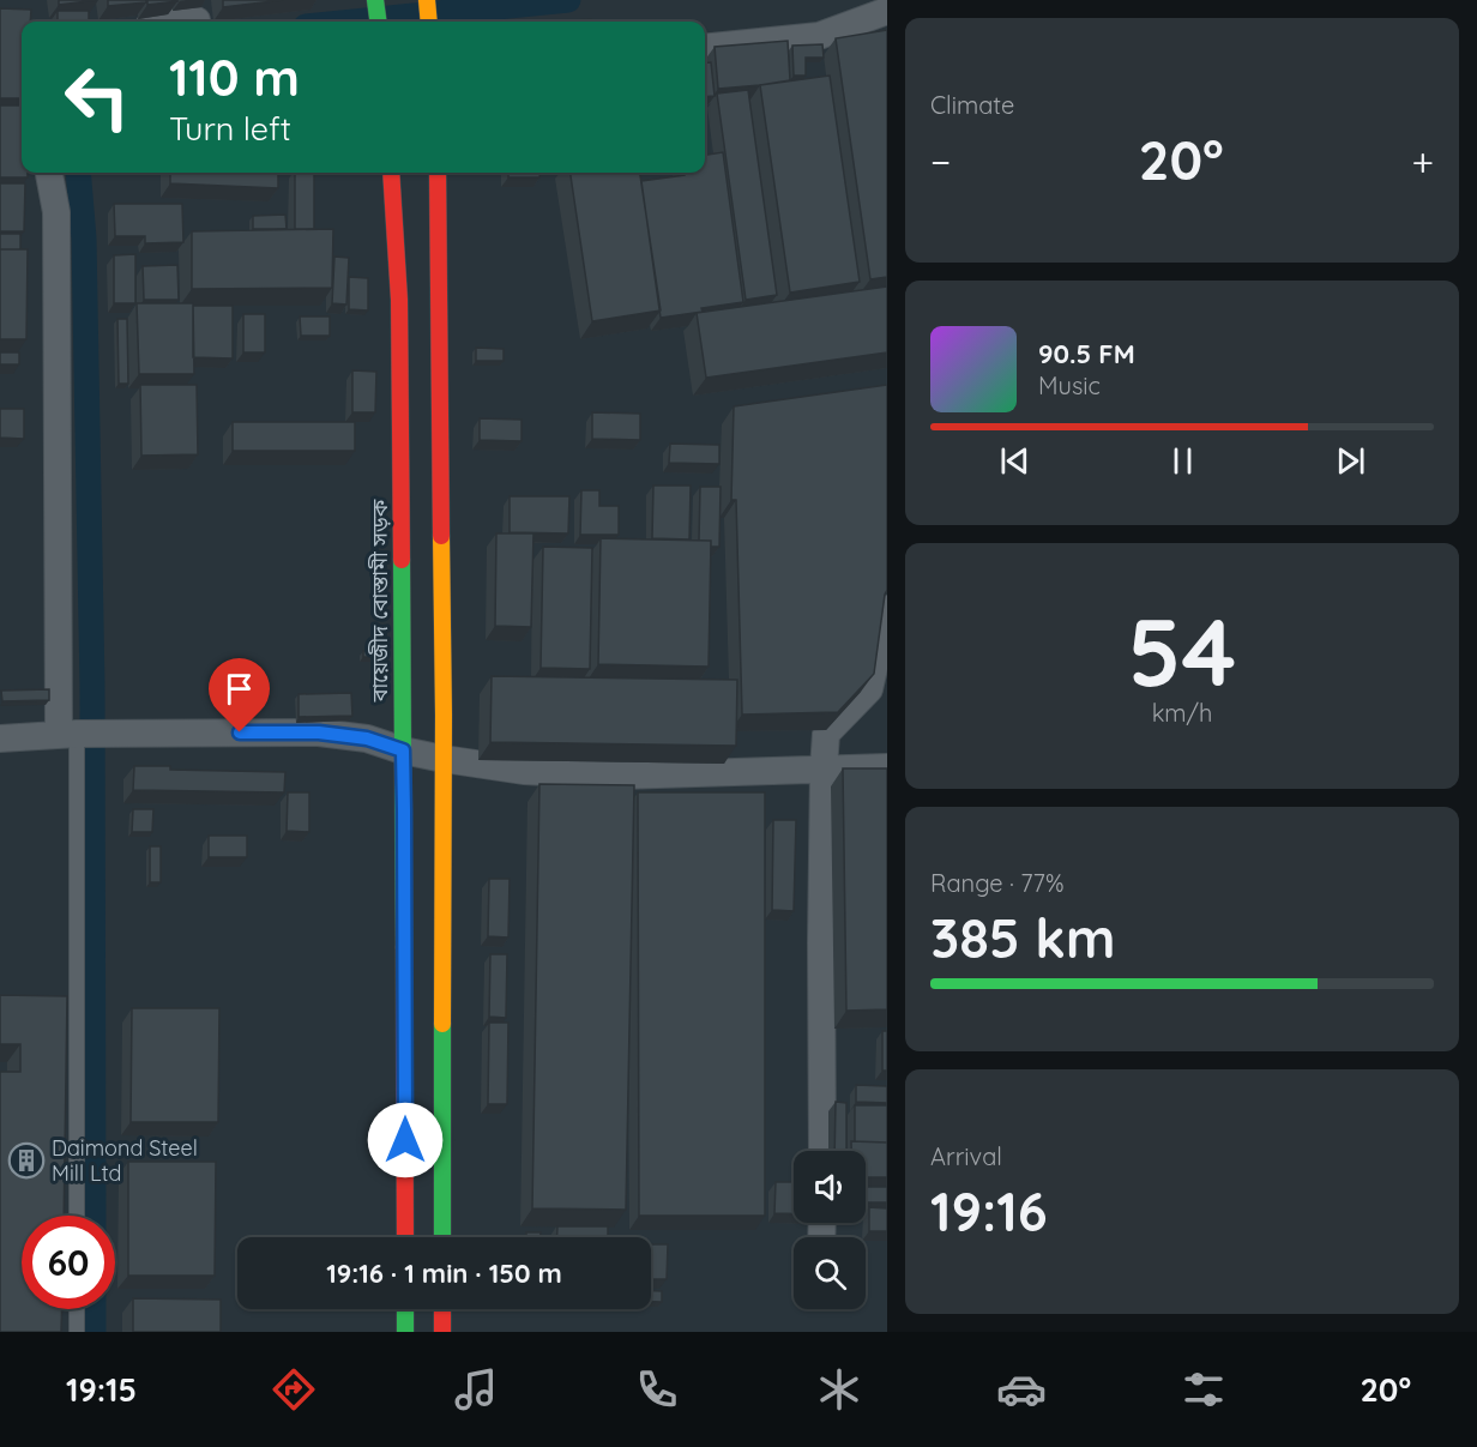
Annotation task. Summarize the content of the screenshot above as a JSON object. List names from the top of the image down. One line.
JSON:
{"streets":{"main road":["বায়েজীদ বোস্তামী সড়ক"]},"places":{"building":["Daimond Steel Mill Ltd"]},"page":{"tile":["Climate",["54","km/h"],["Range · 77%","385 km"],["Arrival","19:16"]],"turn":["110 m","Turn left"],"heat":["−","20°","+"],"song":["90.5 FM","Music"],"limit":"60","trip":"19:16 · 1 min · 150 m","tabs":["19:15","20°"]}}
